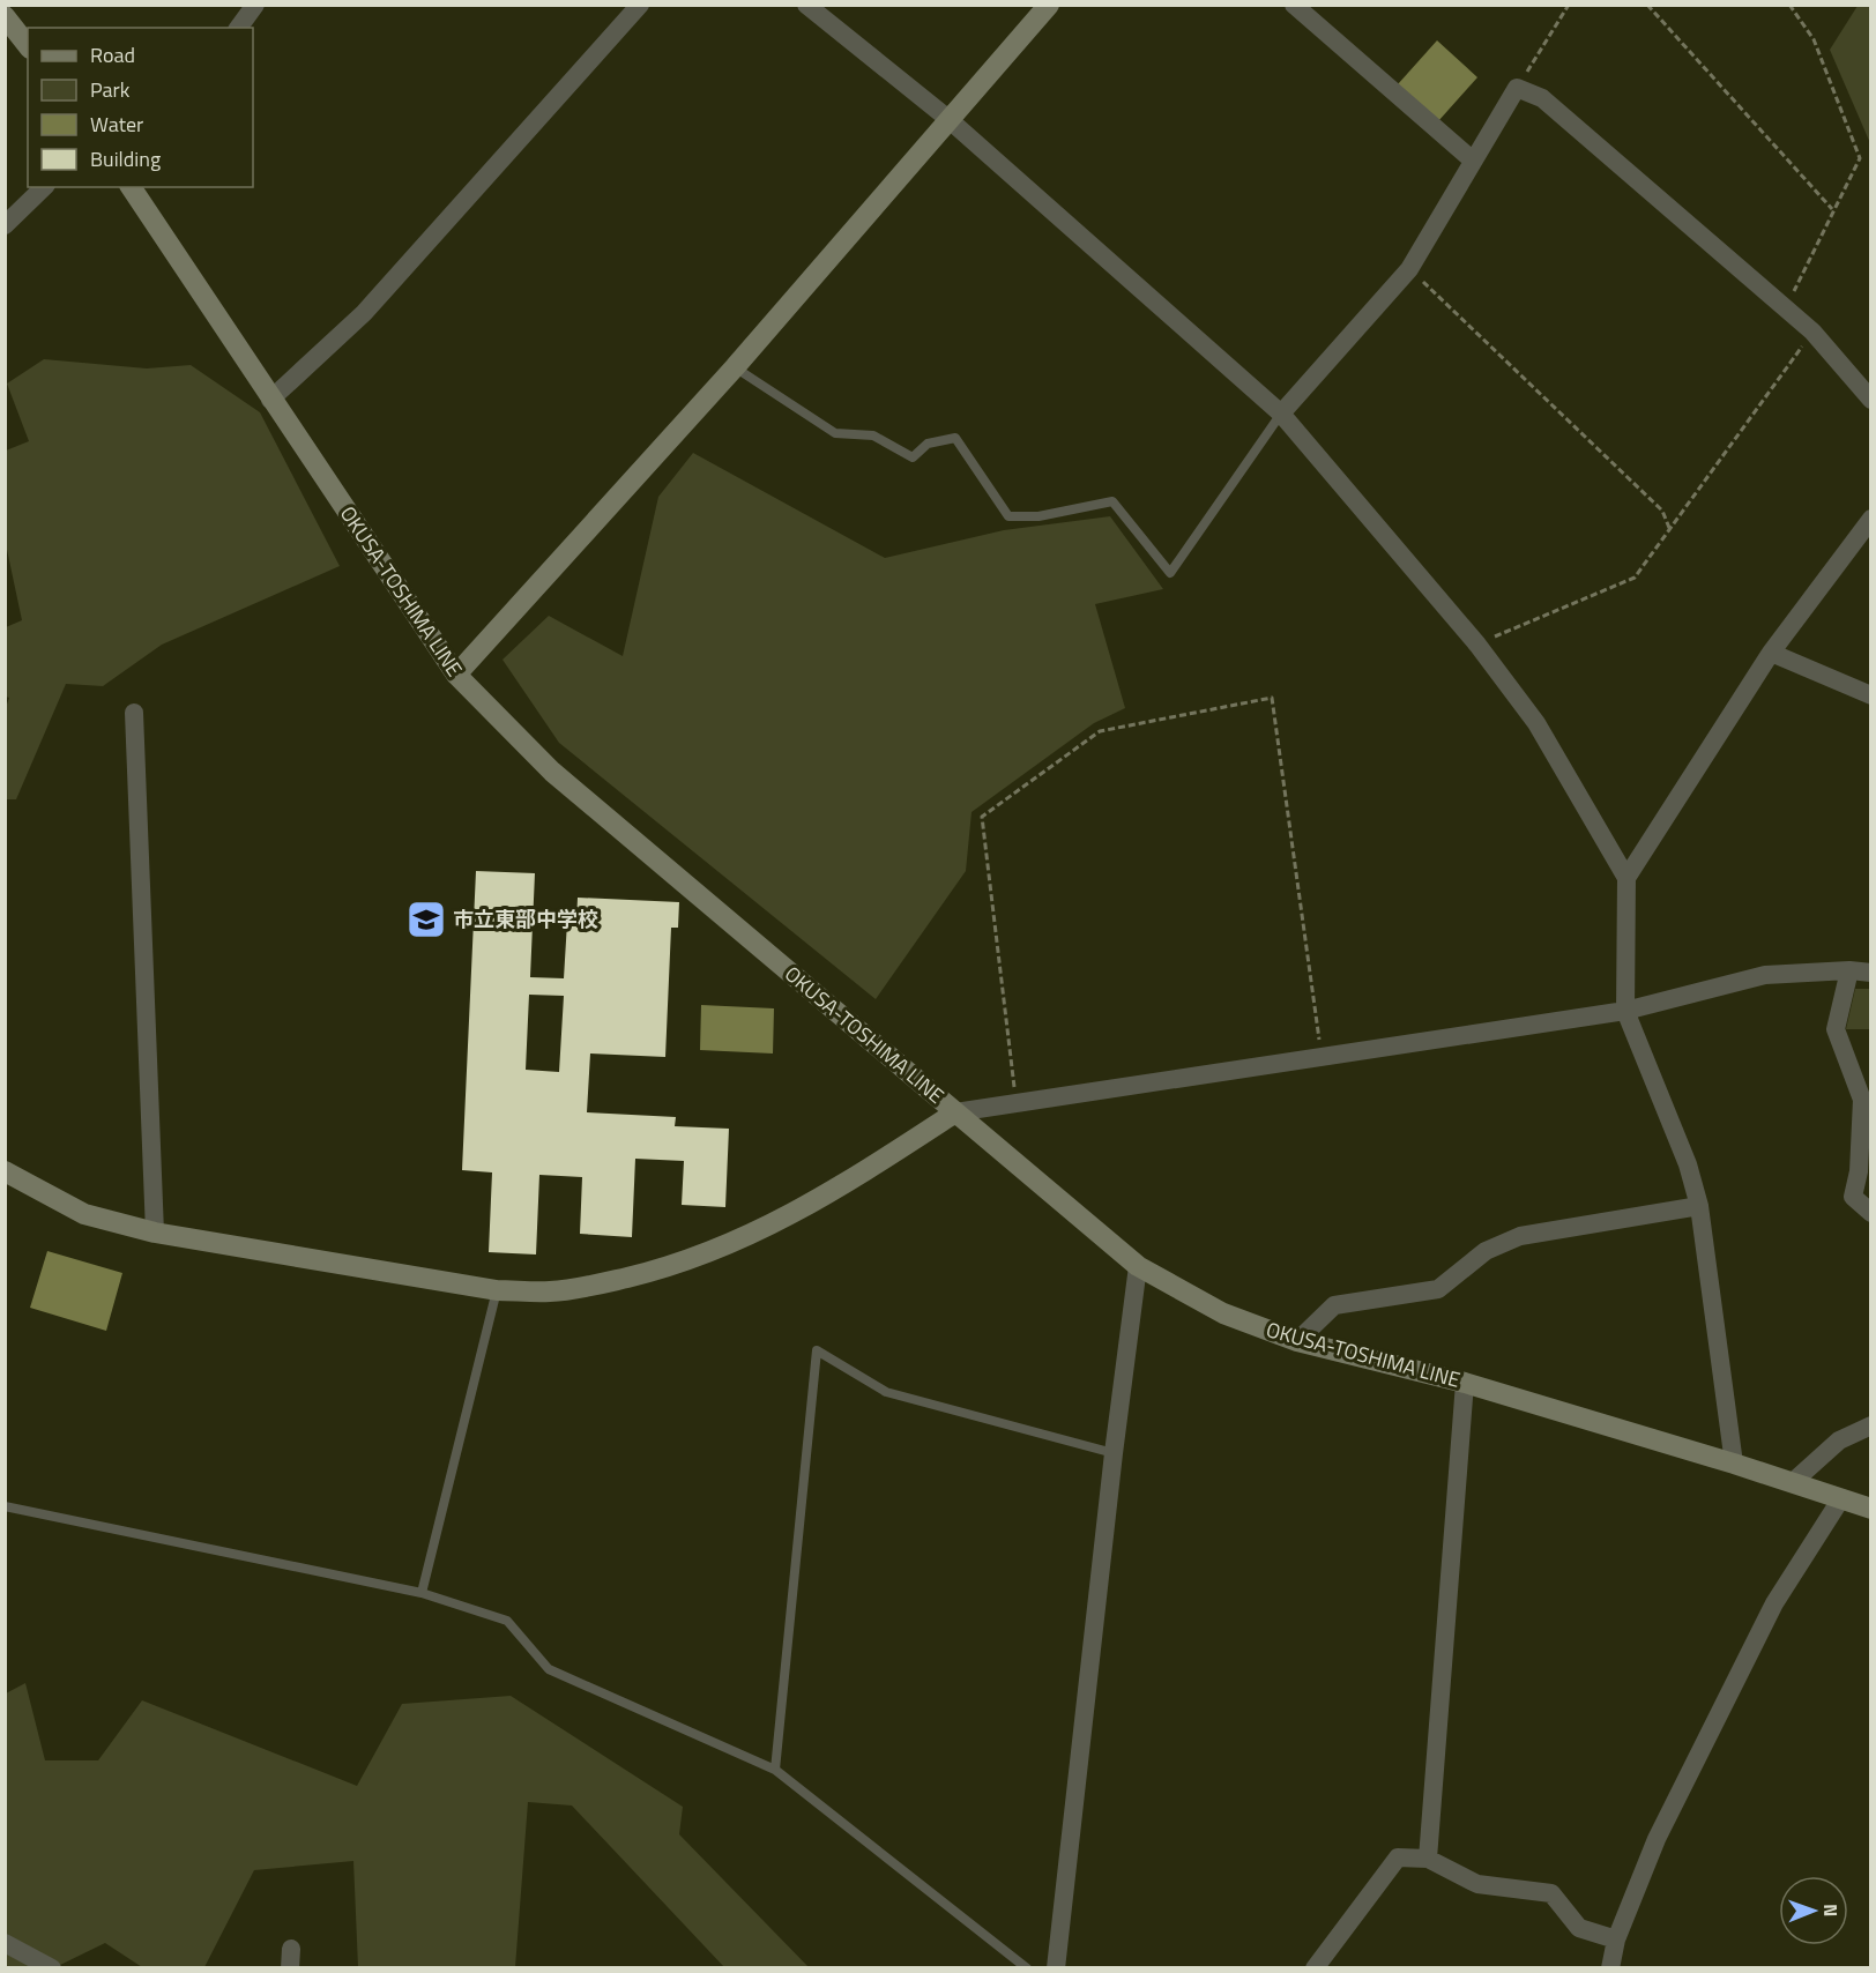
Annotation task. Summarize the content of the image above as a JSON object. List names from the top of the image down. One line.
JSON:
{"streets":{"main road":["OKUSA-TOSHIMA LINE"]},"places":{"school or university":["市立東部中学校"]},"legend":["Road","Park","Water","Building"],"north":"right"}
